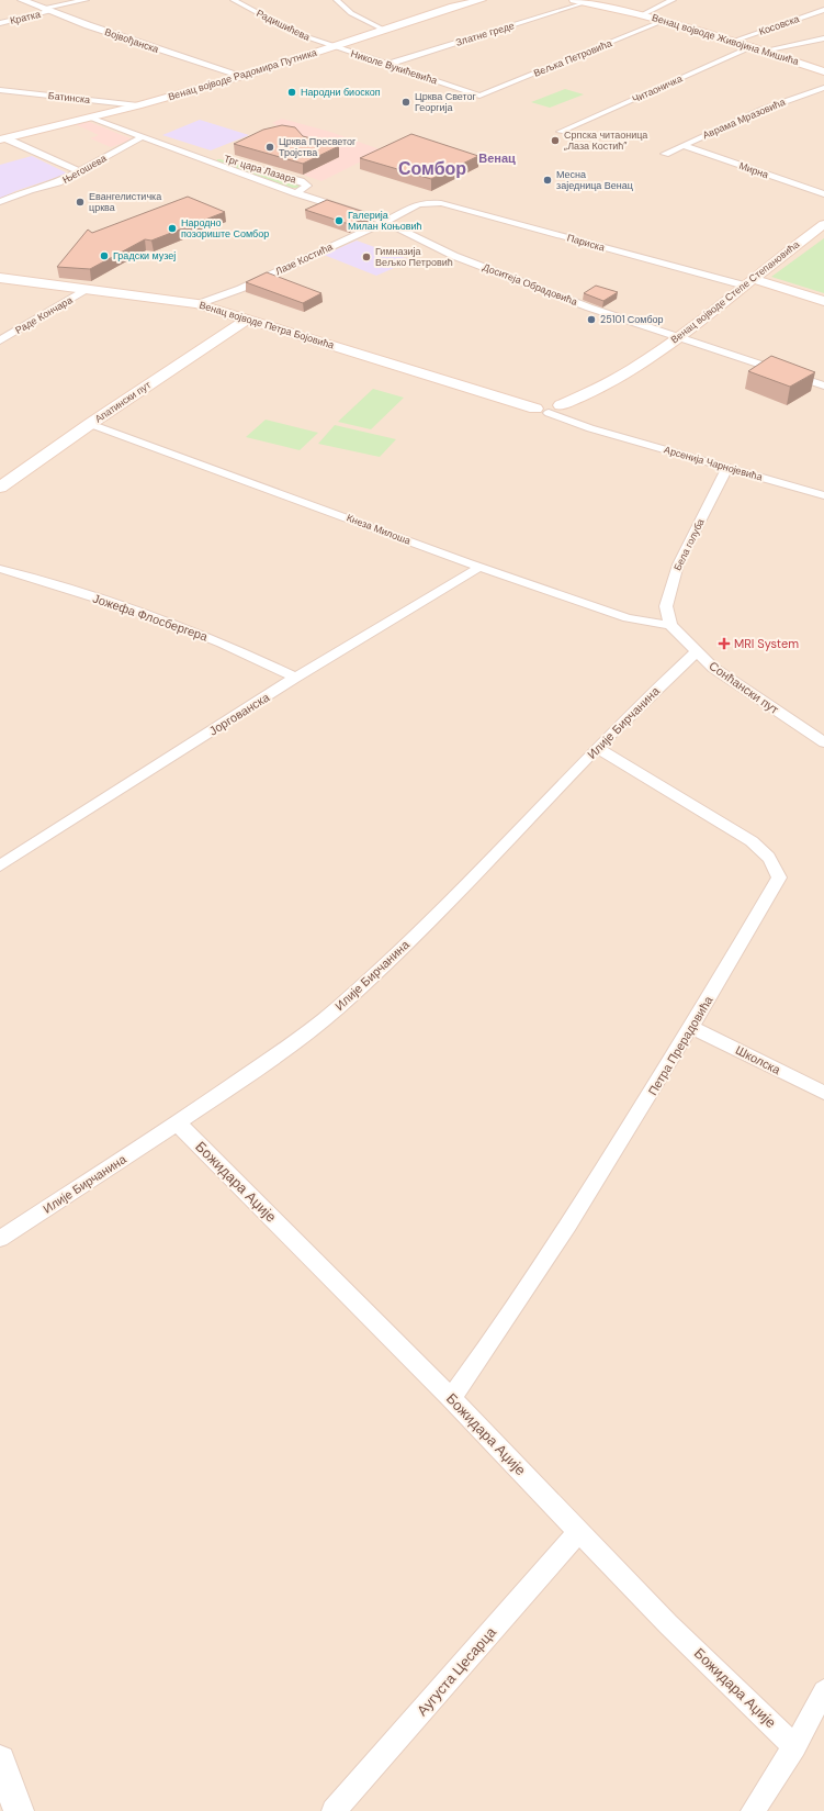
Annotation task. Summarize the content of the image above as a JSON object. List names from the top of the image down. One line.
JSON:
{"streets":{"main road":["Венац војводе Живојина Мишића","Венац војводе Радомира Путника","Венац војводе Степе Степановића","Венац војводе Петра Бојовића","Апатински пут"],"street":["Кратка","Радишићева","Косовска","Златне греде","Војвођанска","Вељка Петровића","Николе Вукићевића","Читаоничка","Батинска","Аврама Мразовића","Његошева","Трг цара Лазара","Мирна","Париска","Лазе Костића","Доситеја Обрадовића","Раде Кончара","Арсенија Чарнојевића","Кнеза Милоша","Бела голуба","Јожефа Флосбергера","Сонћански пут","Јоргованска","Илије Бирчанина","Петра Прерадовића","Школска","Божидара Аџије","Аугуста Цесарца"]},"crossings":[["Кратка","Војвођанска"],["Радишићева","Николе Вукићевића"],["Радишићева","Венац војводе Радомира Путника"],["Косовска","Венац војводе Живојина Мишића"],["Златне греде","Венац војводе Живојина Мишића"],["Златне греде","Николе Вукићевића"],["Венац војводе Живојина Мишића","Вељка Петровића"],["Венац војводе Живојина Мишића","Читаоничка"],["Војвођанска","Венац војводе Радомира Путника"],["Вељка Петровића","Николе Вукићевића"],["Николе Вукићевића","Венац војводе Радомира Путника"],["Венац војводе Радомира Путника","Батинска"],["Венац војводе Радомира Путника","Трг цара Лазара"],["Аврама Мразовића","Мирна"],["Његошева","Трг цара Лазара"],["Трг цара Лазара","Доситеја Обрадовића"],["Париска","Лазе Костића"],["Париска","Венац војводе Степе Степановића"],["Лазе Костића","Доситеја Обрадовића"],["Лазе Костића","Венац војводе Петра Бојовића"],["Доситеја Обрадовића","Венац војводе Степе Степановића"],["Венац војводе Степе Степановића","Венац војводе Петра Бојовића"],["Венац војводе Степе Степановића","Арсенија Чарнојевића"],["Раде Кончара","Венац војводе Петра Бојовића"],["Венац војводе Петра Бојовића","Апатински пут"],["Венац војводе Петра Бојовића","Арсенија Чарнојевића"],["Апатински пут","Кнеза Милоша"],["Арсенија Чарнојевића","Бела голуба"],["Кнеза Милоша","Бела голуба"],["Кнеза Милоша","Сонћански пут"],["Кнеза Милоша","Јоргованска"],["Бела голуба","Сонћански пут"],["Јожефа Флосбергера","Јоргованска"],["Сонћански пут","Илије Бирчанина"],["Илије Бирчанина","Петра Прерадовића"],["Илије Бирчанина","Божидара Аџије"],["Петра Прерадовића","Школска"],["Петра Прерадовића","Божидара Аџије"],["Божидара Аџије","Аугуста Цесарца"]],"districts":["Венац","Сомбор"],"places":{"other":["Народни биоскоп","Црква Светог Георгија","Српска читаоница „Лаза Костић”","Црква Пресветог Тројства","Месна заједница Венац","Евангелистичка црква","Галерија Милан Коњовић","Народно позориште Сомбор","Градски музеј","Гимназија Вељко Петровић","25101 Сомбор"],"health":["MRI System"]}}
